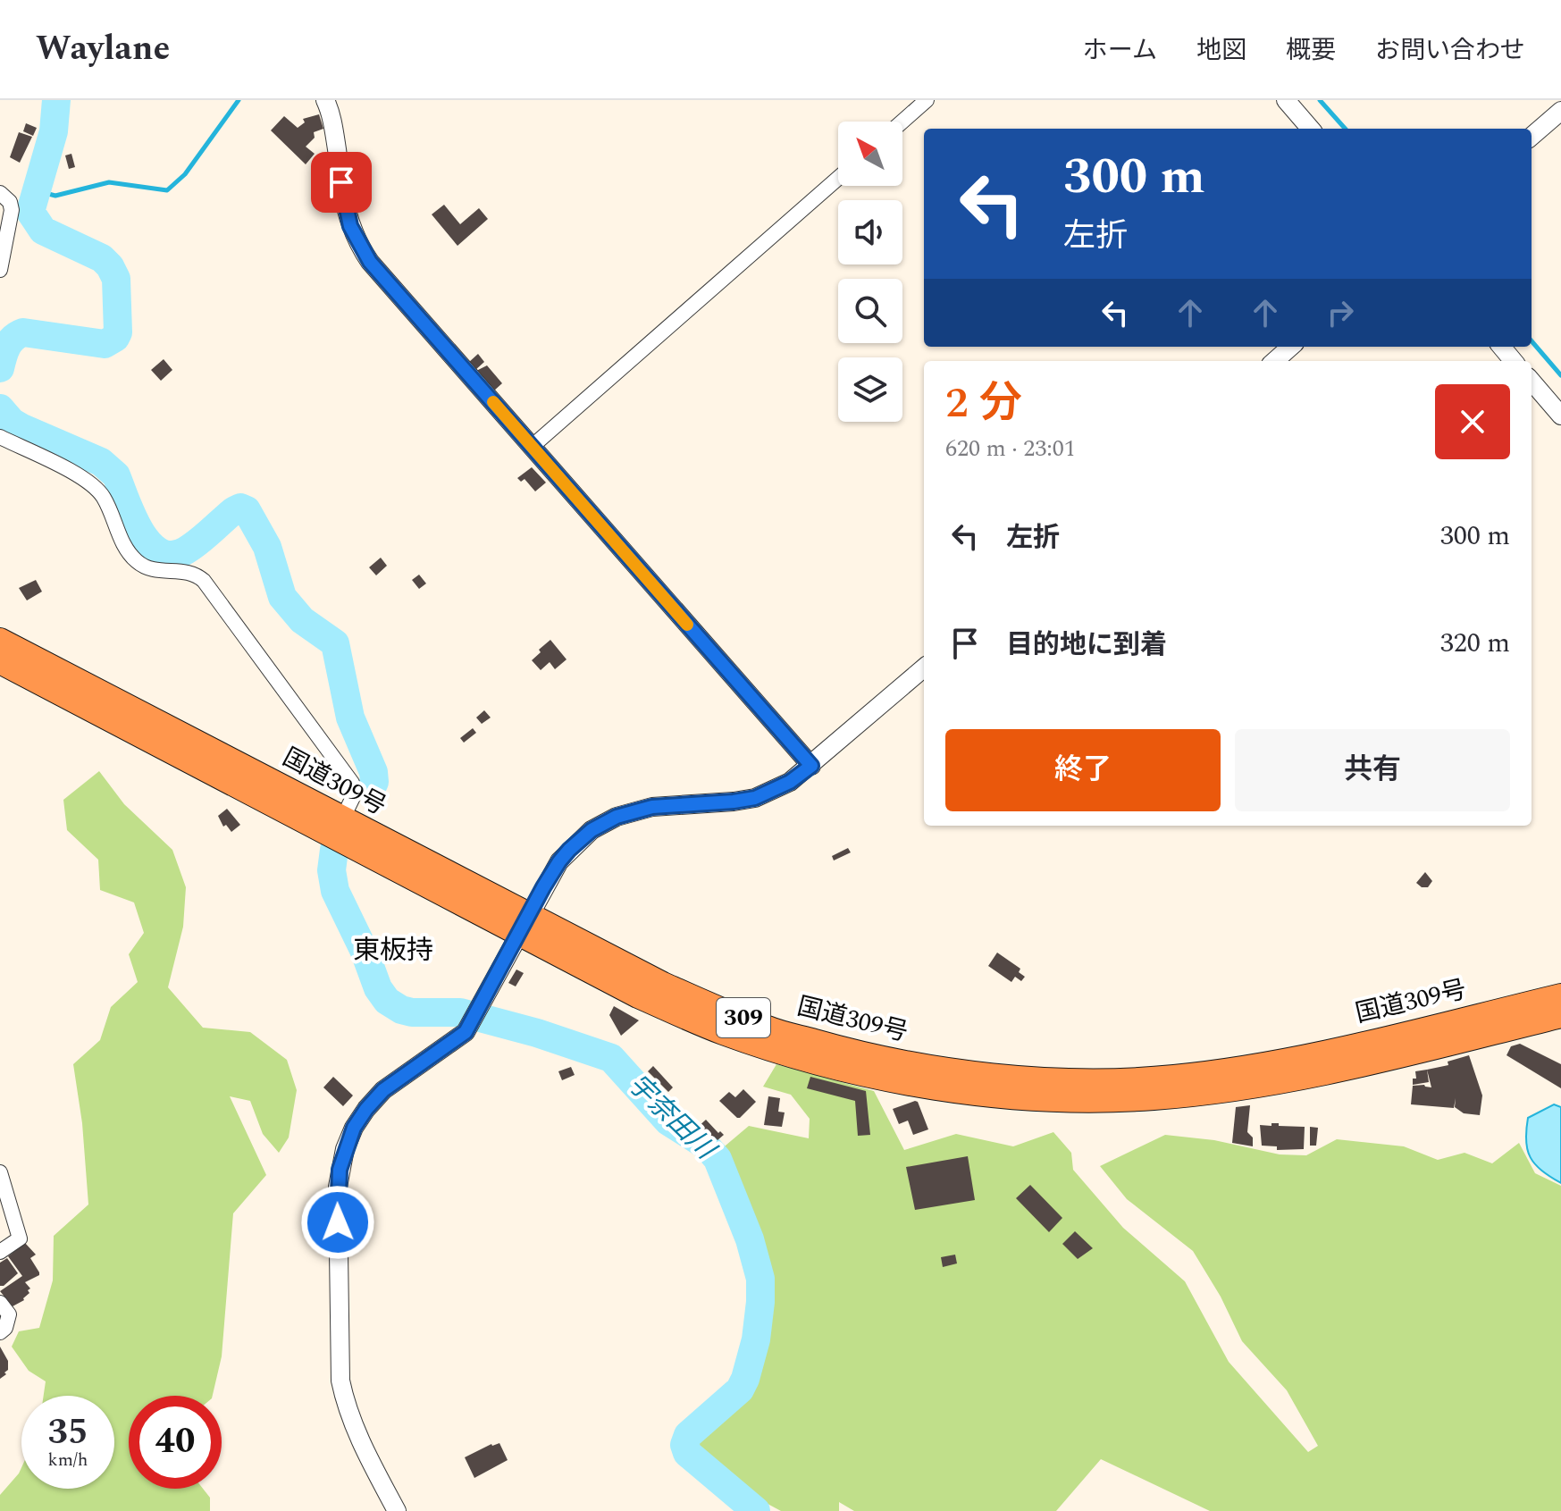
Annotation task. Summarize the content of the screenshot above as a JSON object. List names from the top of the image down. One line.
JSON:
{"streets":{"highway":["国道309号","309"]},"districts":["東板持"],"water":["宇奈田川"],"north":"top left","page":{"header":"Waylane","nav":["ホーム","地図","概要","お問い合わせ"],"turn":["300 m","左折"],"heading":["2 分","620 m · 23:01"],"list":[{"name":"左折","value":"300 m"},{"name":"目的地に到着","value":"320 m"}],"buttons":["終了","共有"],"speed":"35 km/h","limit":"40"}}
